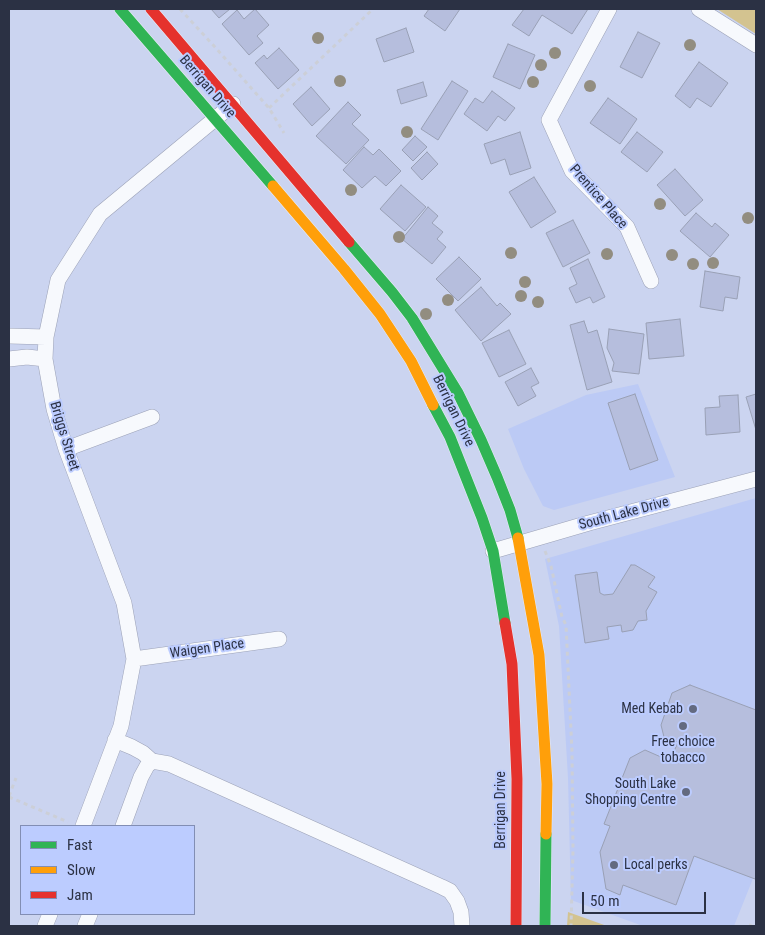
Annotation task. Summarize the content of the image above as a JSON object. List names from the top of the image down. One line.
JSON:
{"streets":{"main road":["Berrigan Drive"],"street":["Prentice Place","Briggs Street","South Lake Drive","Waigen Place"]},"crossings":[["Berrigan Drive","Briggs Street"],["Berrigan Drive","South Lake Drive"],["Briggs Street","Waigen Place"]],"places":["Med Kebab","Free choice tobacco","South Lake Shopping Centre","Local perks"],"legend":["Fast","Slow","Jam"],"scale_bar":"50 m"}
